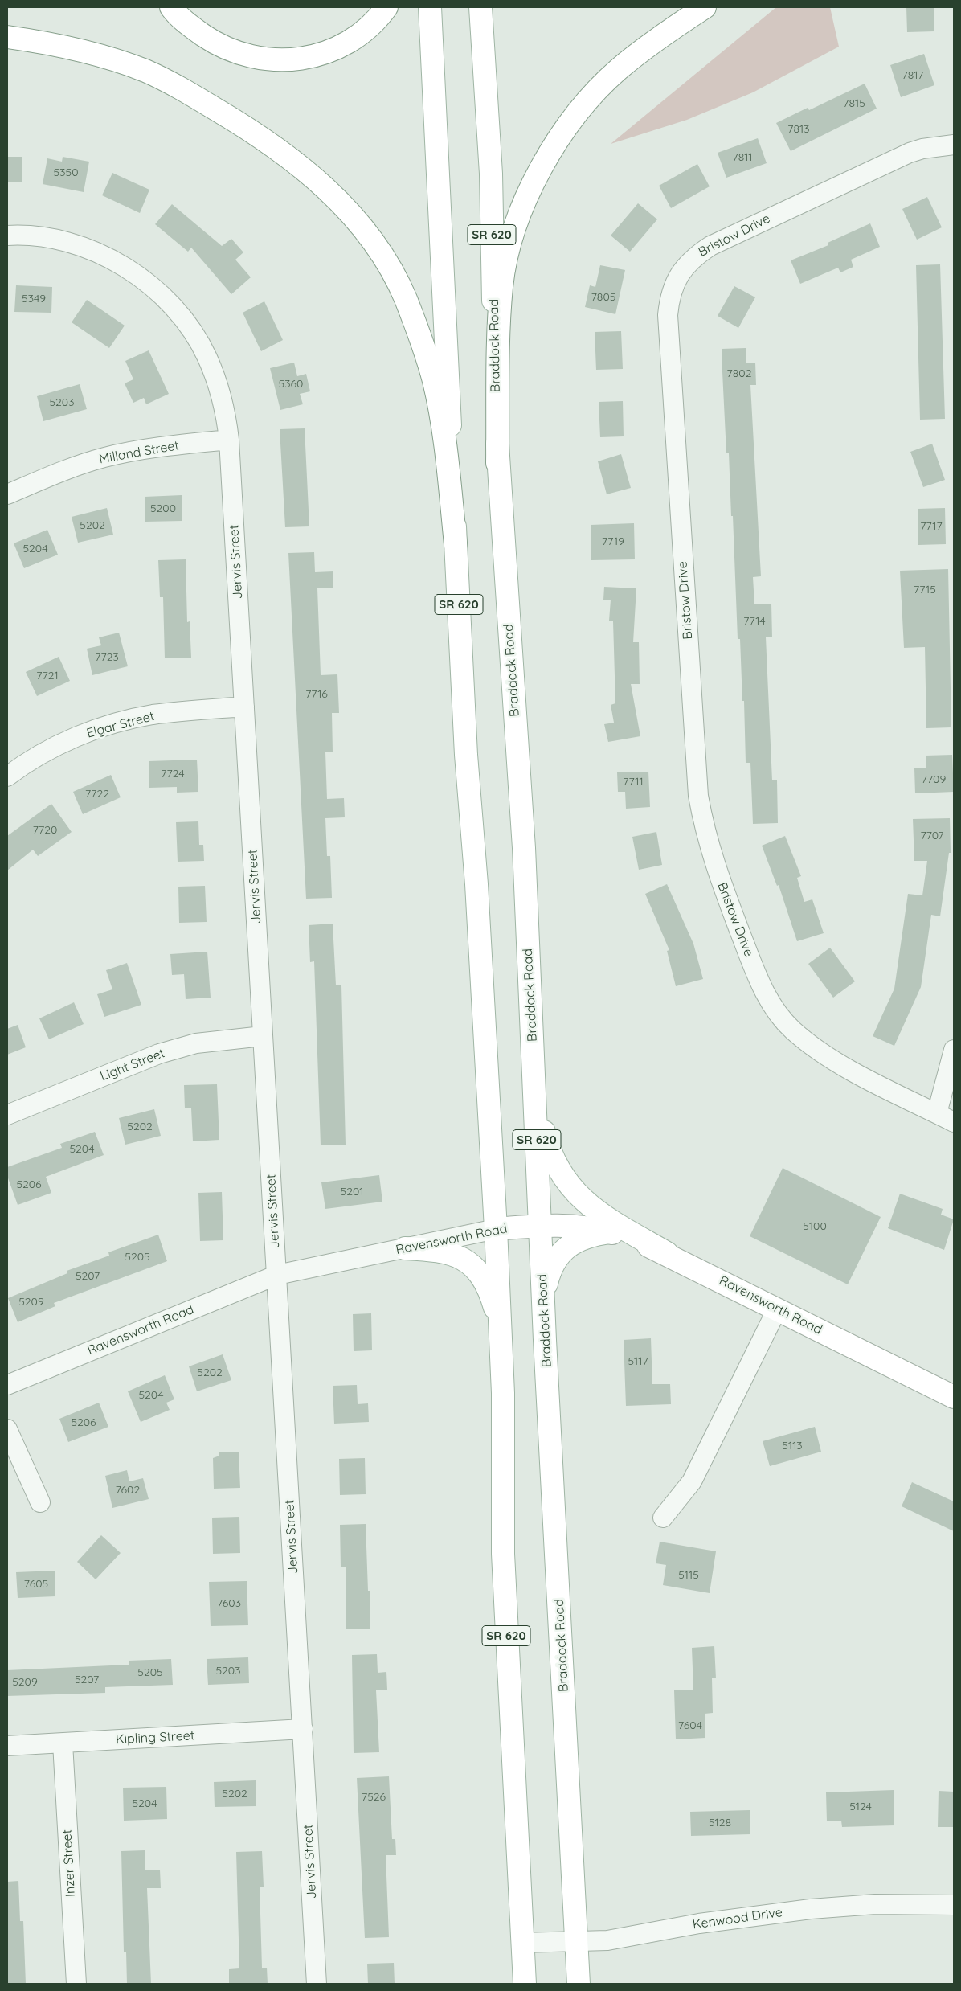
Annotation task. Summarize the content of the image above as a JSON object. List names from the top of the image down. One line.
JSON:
{"streets":{"main road":["SR 620","Braddock Road","Ravensworth Road"],"street":["Bristow Drive","Milland Street","Jervis Street","Elgar Street","Light Street","Kipling Street","Inzer Street","Kenwood Drive"]},"crossings":[["SR 620","Ravensworth Road"],["SR 620","Kenwood Drive"],["Braddock Road","Ravensworth Road"],["Braddock Road","Kenwood Drive"],["Milland Street","Jervis Street"],["Jervis Street","Elgar Street"],["Jervis Street","Light Street"],["Jervis Street","Ravensworth Road"],["Jervis Street","Kipling Street"],["Kipling Street","Inzer Street"]],"house_numbers":["7817","7815","7813","7811","5350","7805","5349","7802","5360","5203","5200","5202","7717","7719","5204","7715","7714","7723","7721","7716","7724","7709","7711","7722","7720","7707","5202","5204","5206","5201","5100","5205","5207","5209","5117","5202","5204","5206","5113","7602","5115","7605","7603","5203","5205","5207","5209","7604","5202","7526","5204","5124","5128"]}
